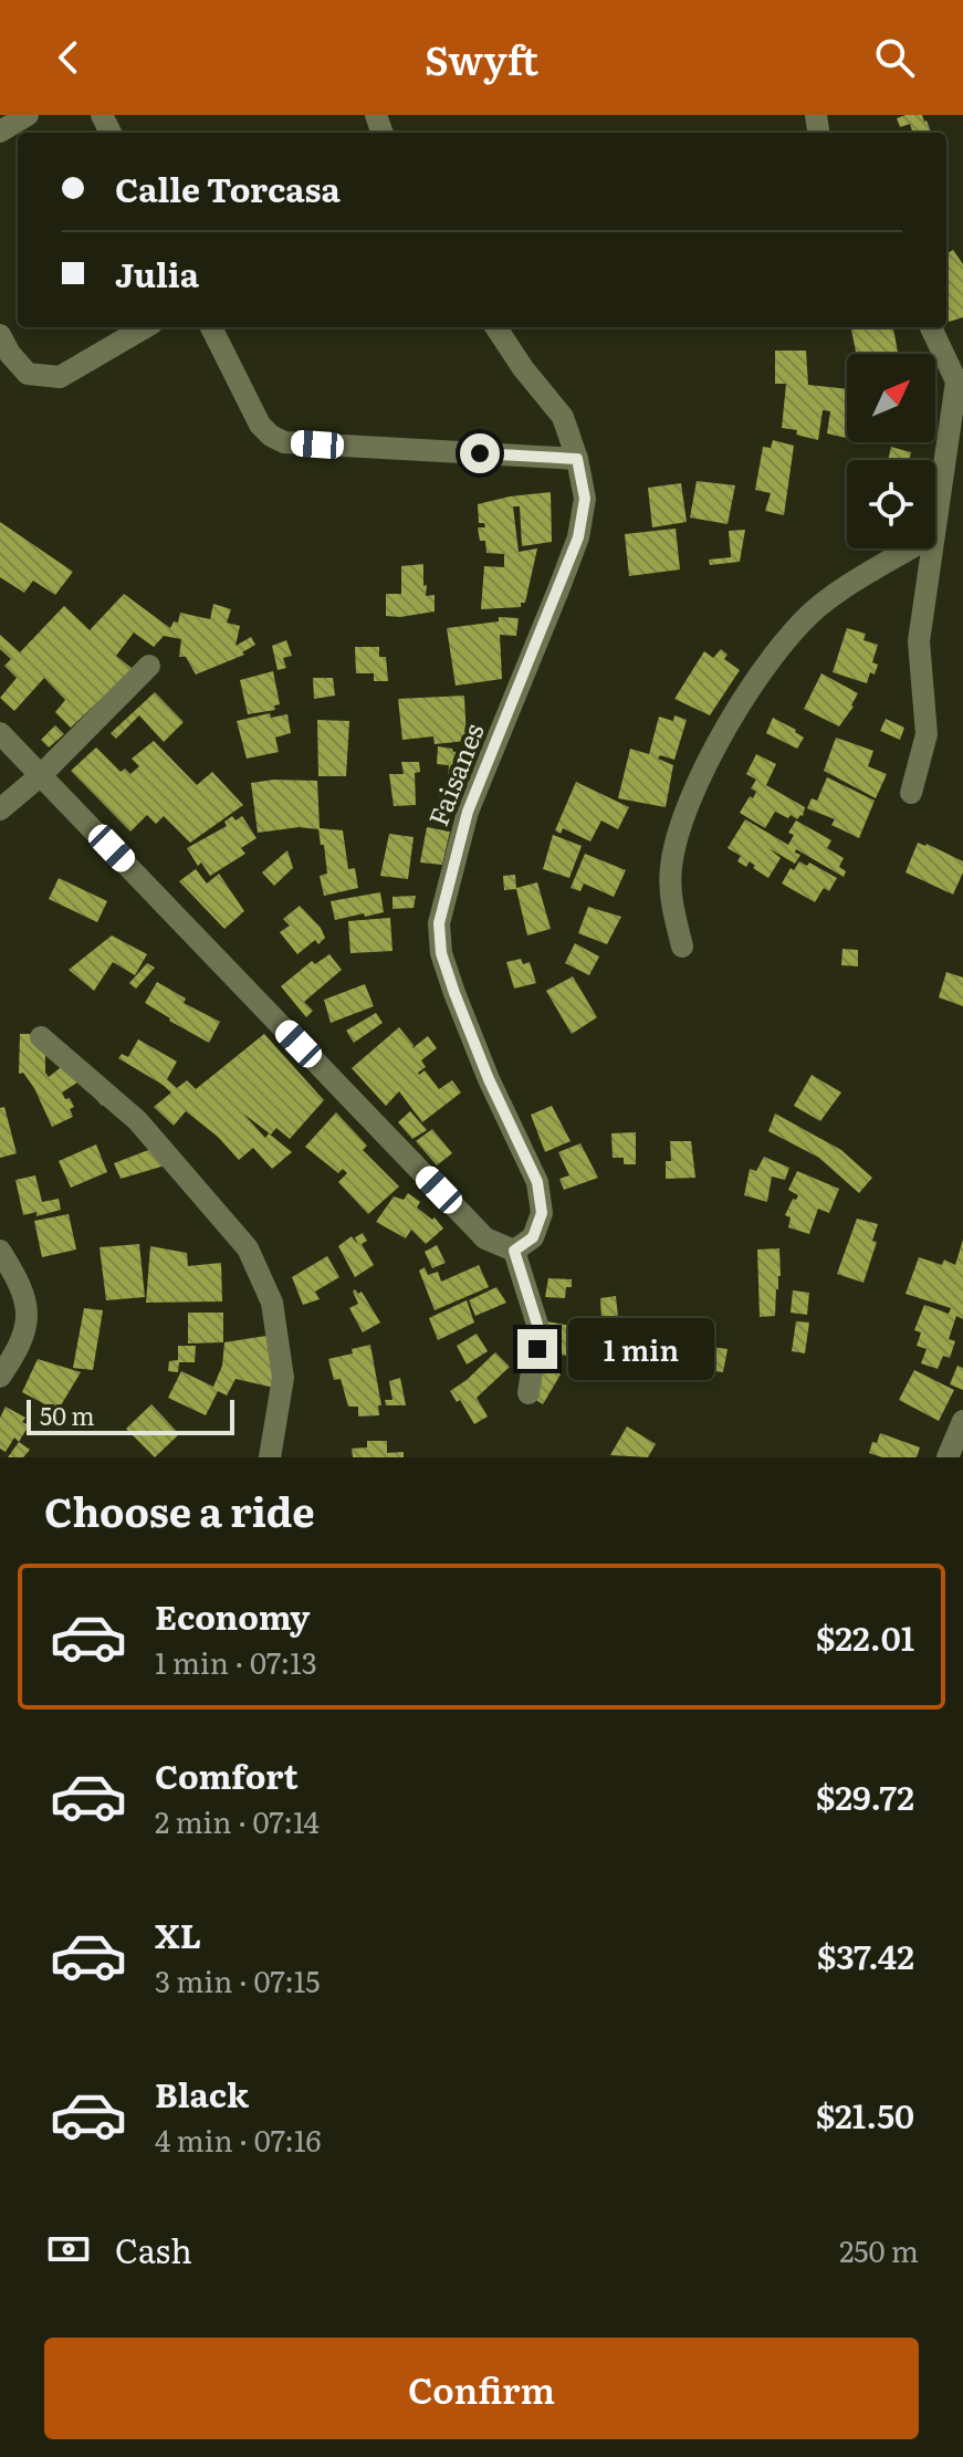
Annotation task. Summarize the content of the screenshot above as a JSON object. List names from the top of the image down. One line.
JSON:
{"streets":{"street":["Faisanes"]},"scale_bar":"50 m","north":"top right","page":{"header":"Swyft","banner":["Calle Torcasa","Julia"],"bubble":"1 min","scale":"50 m","heading":"Choose a ride","list":[{"name":"Economy","note":"1 min · 07:13","value":"$22.01"},{"name":"Comfort","note":"2 min · 07:14","value":"$29.72"},{"name":"XL","note":"3 min · 07:15","value":"$37.42"},{"name":"Black","note":"4 min · 07:16","value":"$21.50"}],"pay":["Cash","250 m"],"buttons":"Confirm"}}
